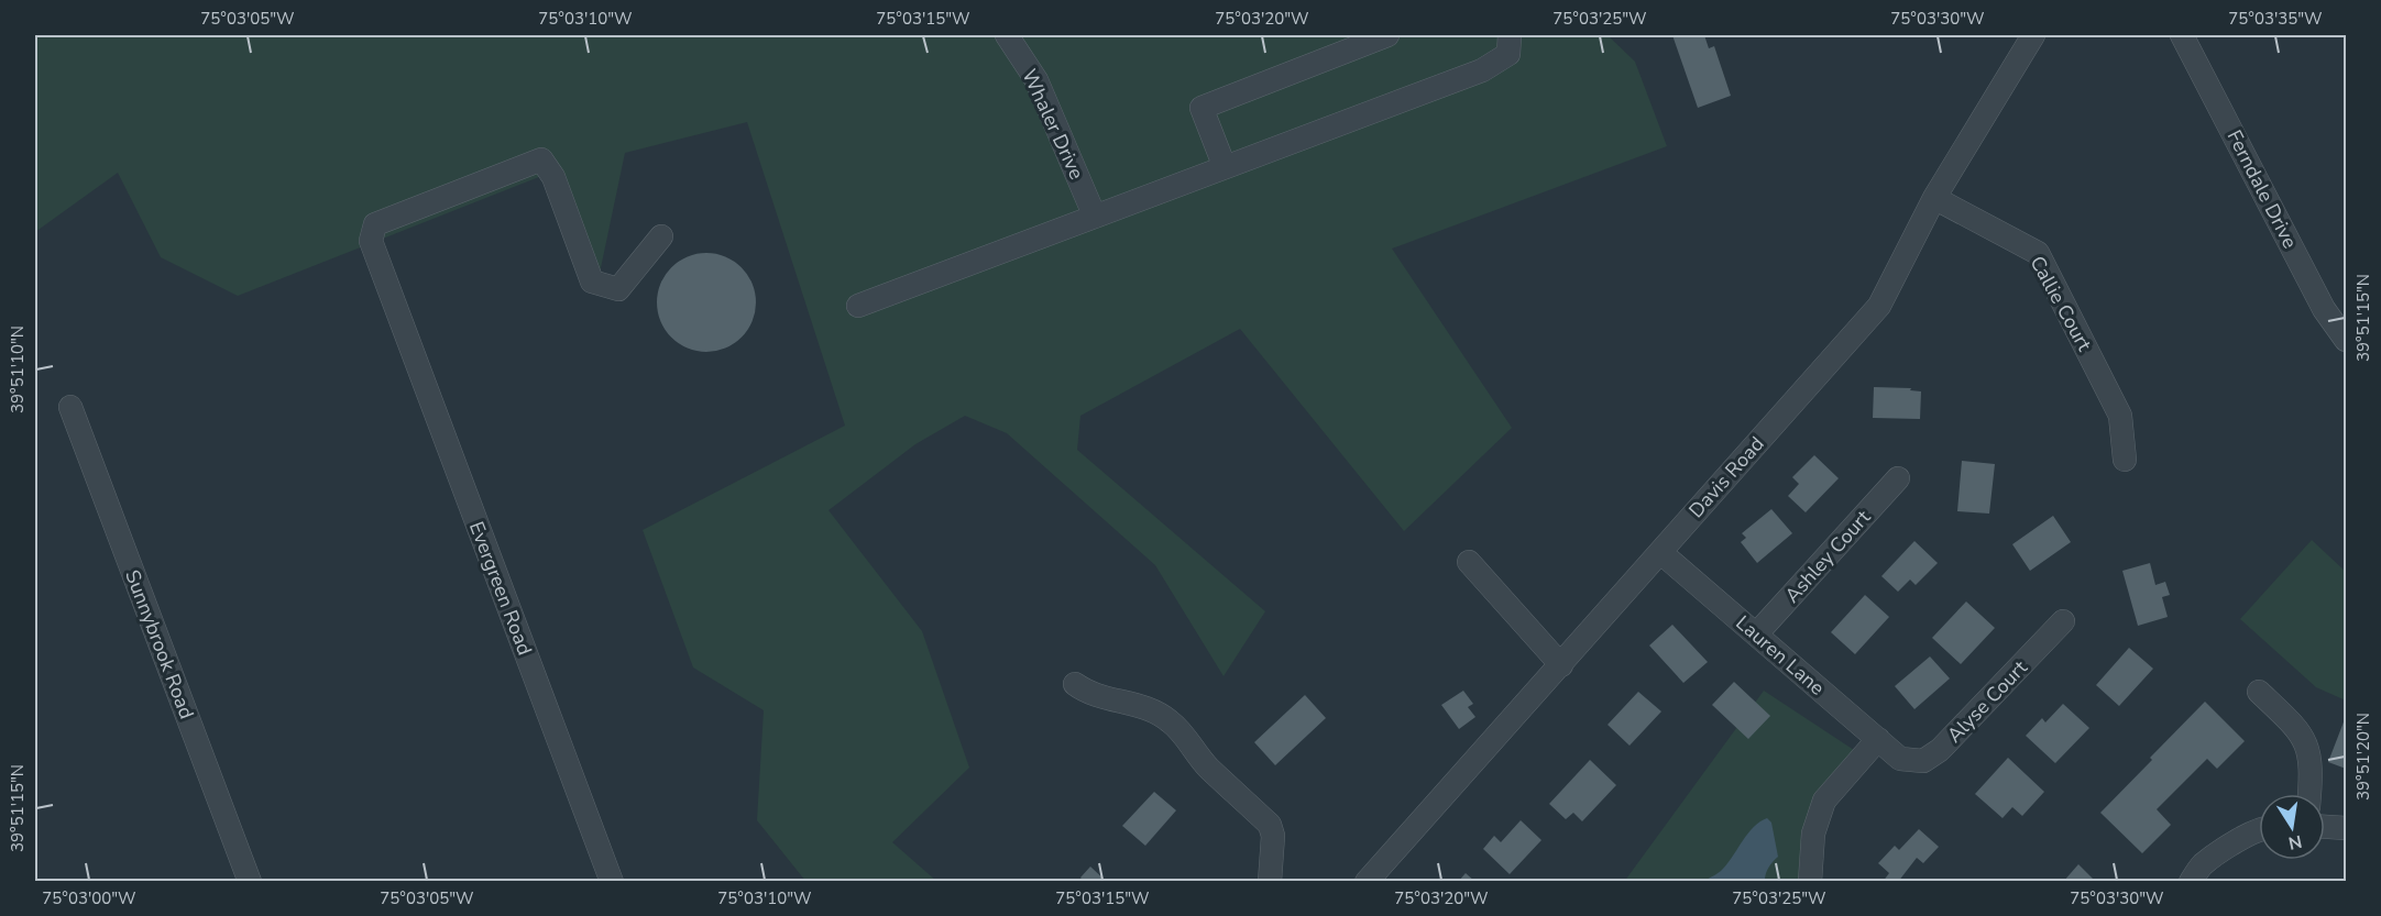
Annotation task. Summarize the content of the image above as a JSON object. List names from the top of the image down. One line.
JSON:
{"streets":{"street":["Whaler Drive","Ferndale Drive","Callie Court","Davis Road","Ashley Court","Evergreen Road","Sunnybrook Road","Lauren Lane","Alyse Court"]},"crossings":[["Callie Court","Davis Road"],["Davis Road","Lauren Lane"],["Ashley Court","Lauren Lane"],["Lauren Lane","Alyse Court"]],"north":"bottom","coordinates":["75°03'05\"W","75°03'10\"W","75°03'15\"W","75°03'20\"W","75°03'25\"W","75°03'30\"W","75°03'35\"W","39°51'15\"N","39°51'10\"N","39°51'20\"N","75°03'00\"W"]}
